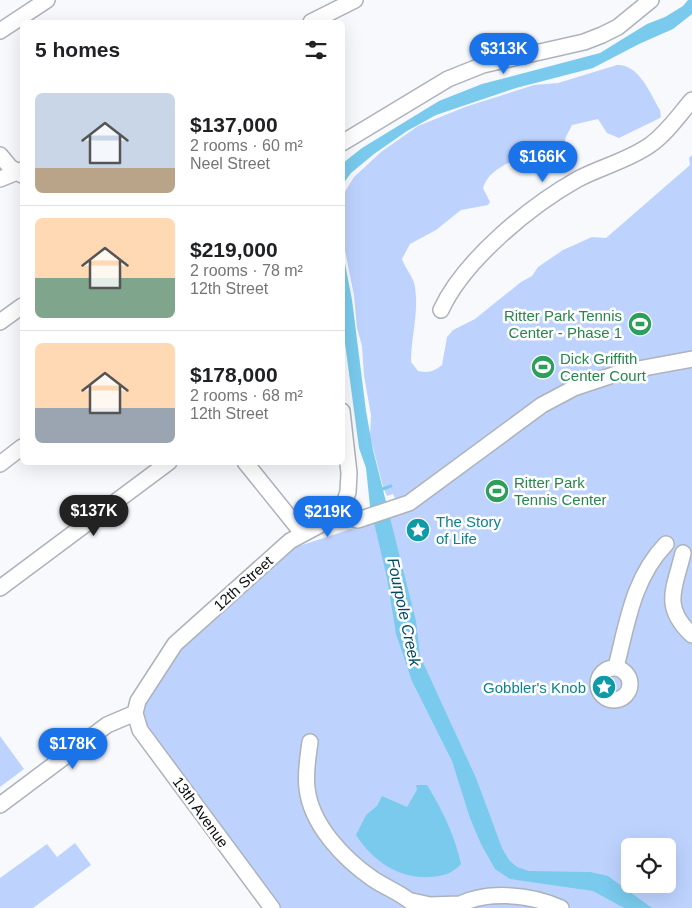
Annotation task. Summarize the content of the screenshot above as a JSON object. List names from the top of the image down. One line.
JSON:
{"streets":{"street":["12th Street","13th Avenue"]},"crossings":[["12th Street","13th Avenue"]],"water":["Fourpole Creek"],"places":{"sports":["Ritter Park Tennis Center - Phase 1","Dick Griffith Center Court","Ritter Park Tennis Center"],"place":["The Story of Life","Gobbler's Knob"]},"page":{"heading":"5 homes","price":["$313K","$166K","$137K","$219K","$178K"],"list":[{"name":"$137,000","note":"2 rooms · 60 m² · Neel Street"},{"name":"$219,000","note":"2 rooms · 78 m² · 12th Street"},{"name":"$178,000","note":"2 rooms · 68 m² · 12th Street"}]}}
